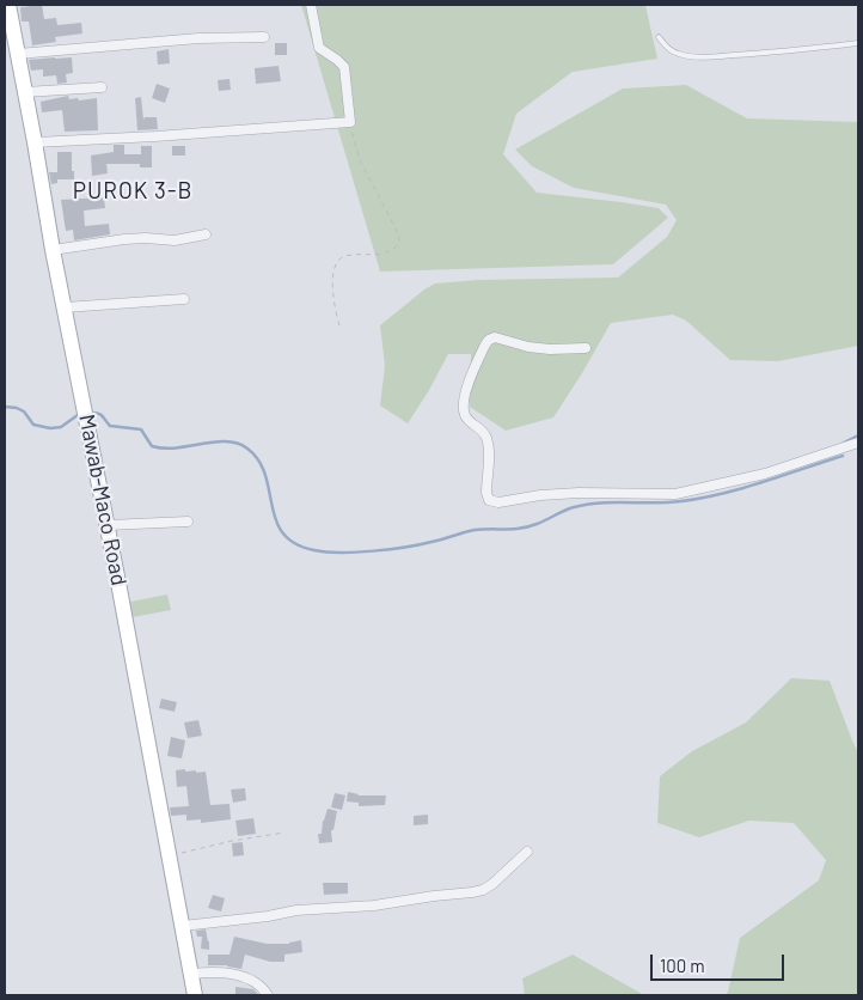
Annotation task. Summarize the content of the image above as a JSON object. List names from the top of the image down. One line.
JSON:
{"streets":{"main road":["Mawab-Maco Road"]},"districts":["PUROK 3-B"],"scale_bar":"100 m"}
